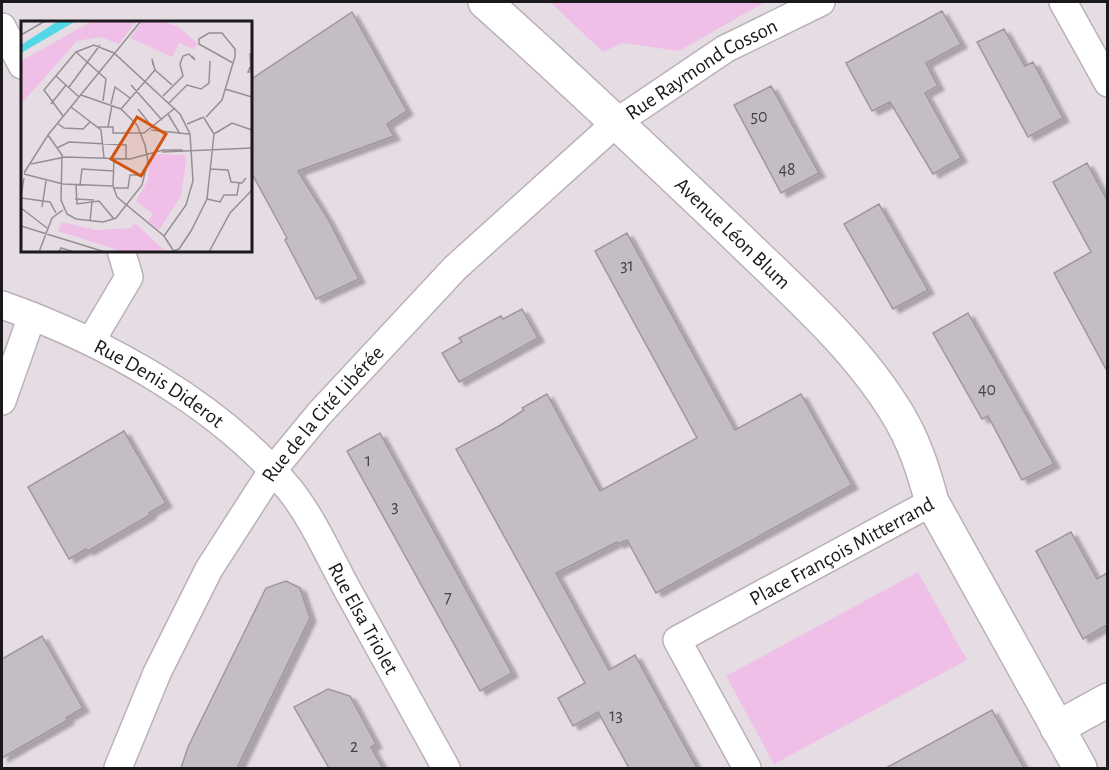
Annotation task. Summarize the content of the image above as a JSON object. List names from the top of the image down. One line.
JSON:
{"streets":{"street":["Rue Raymond Cosson","Avenue Léon Blum","Rue Denis Diderot","Rue de la Cité Libérée","Place François Mitterrand","Rue Elsa Triolet"]},"crossings":[["Rue Raymond Cosson","Avenue Léon Blum"],["Rue Raymond Cosson","Rue de la Cité Libérée"],["Avenue Léon Blum","Rue de la Cité Libérée"],["Avenue Léon Blum","Place François Mitterrand"],["Rue Denis Diderot","Rue de la Cité Libérée"],["Rue Denis Diderot","Rue Elsa Triolet"],["Rue de la Cité Libérée","Rue Elsa Triolet"]],"house_numbers":["50","48","31","40","1","3","7","13","2"]}
